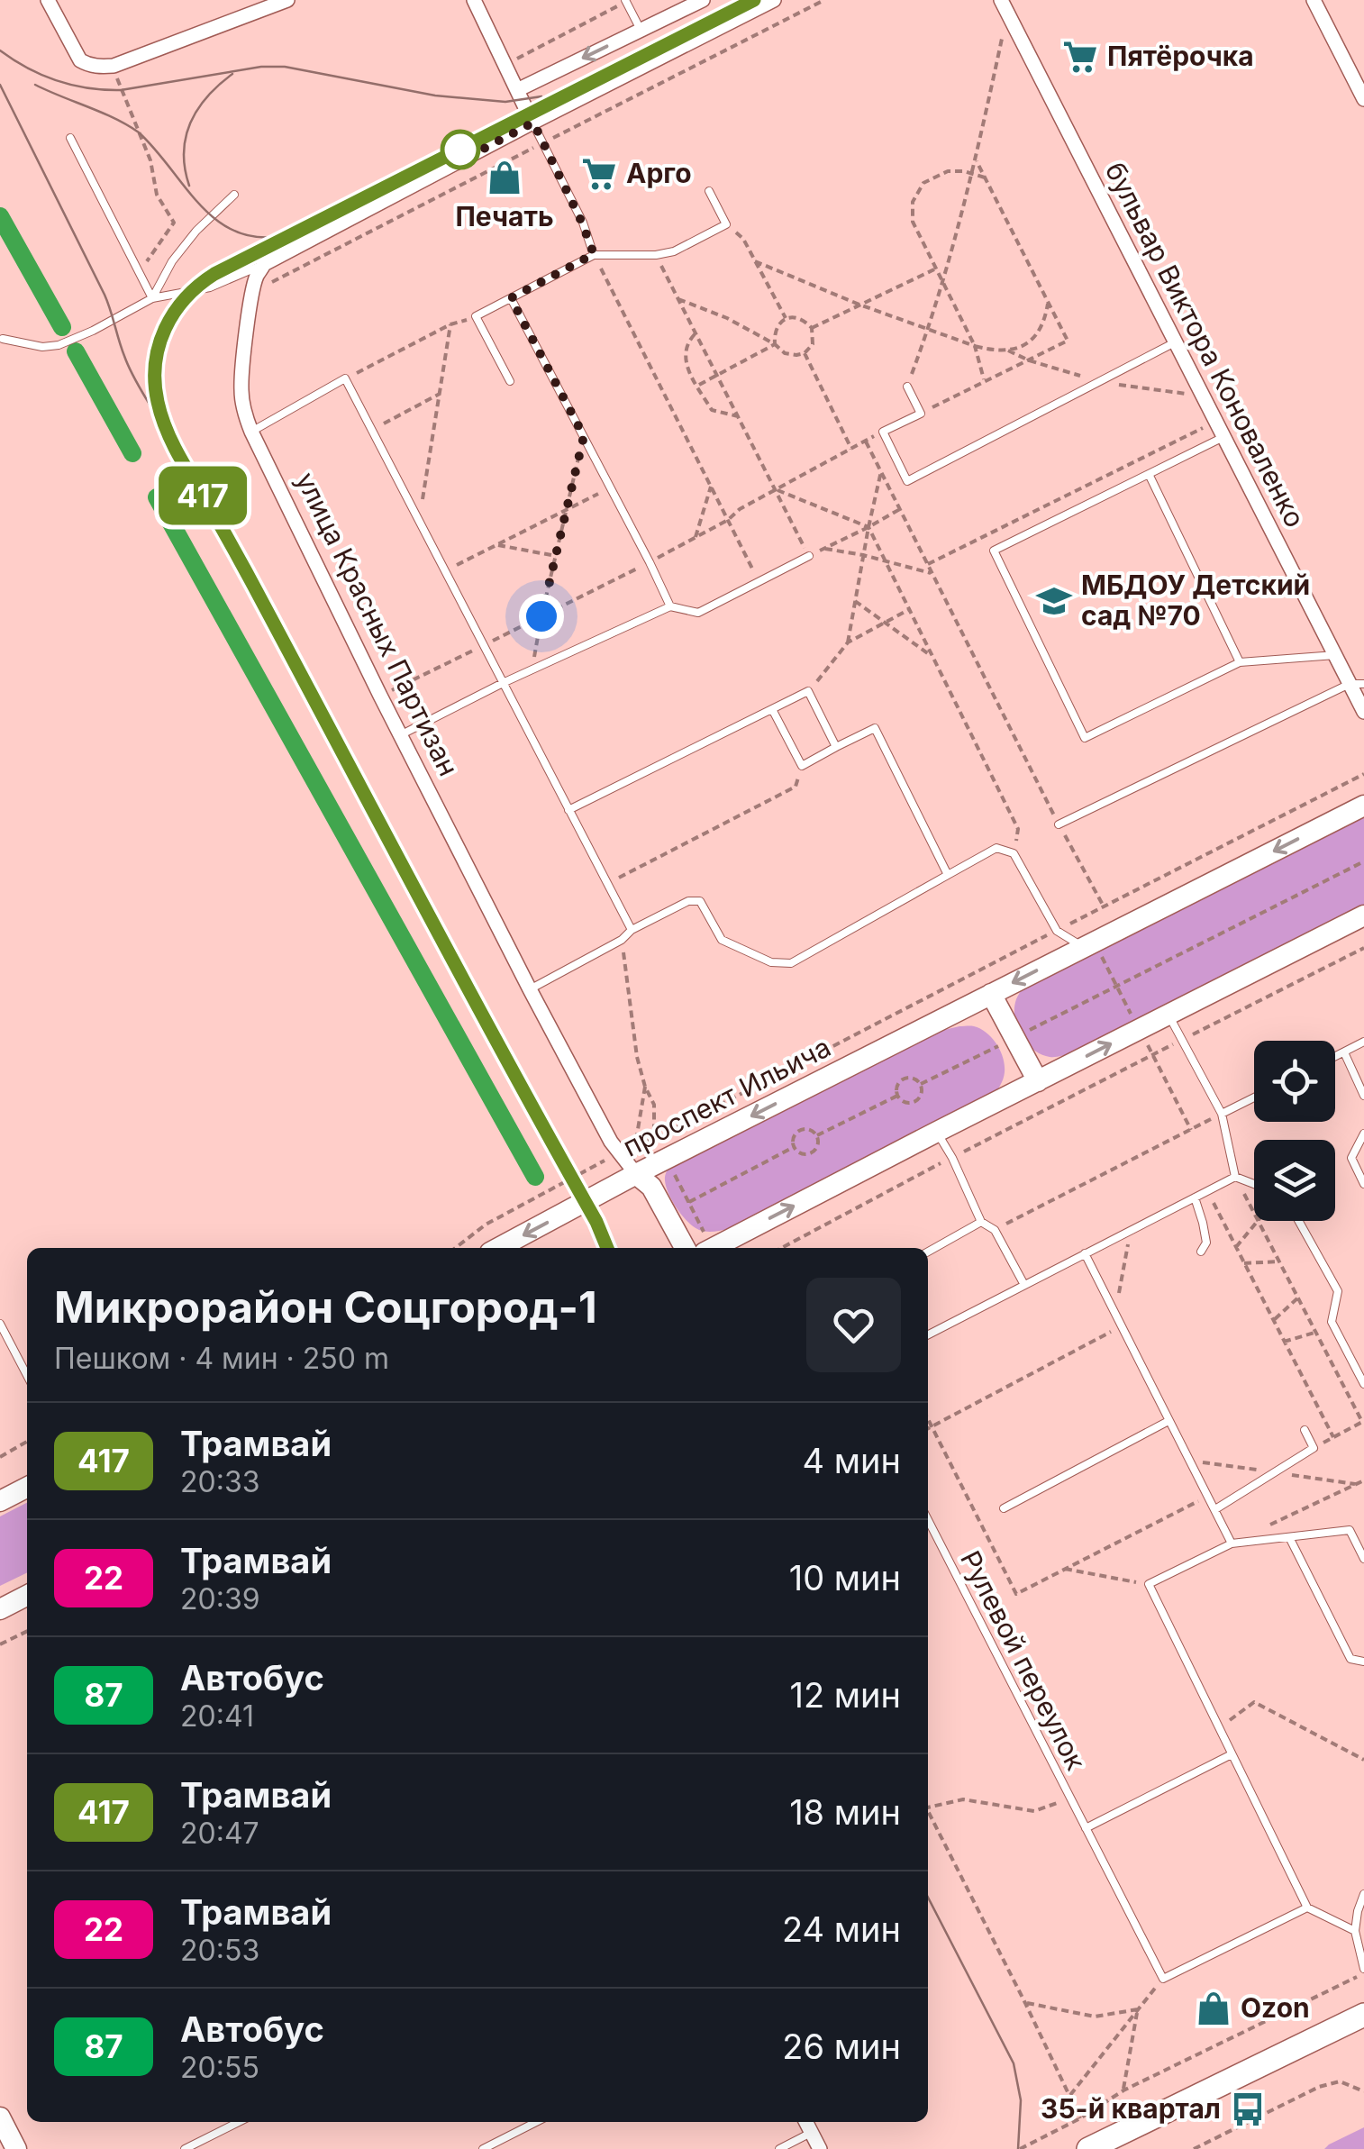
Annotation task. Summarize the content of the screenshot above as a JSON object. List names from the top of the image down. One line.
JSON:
{"streets":{"street":["бульвар Виктора Коноваленко","улица Красных Партизан","проспект Ильича"],"lane":["Рулевой переулок"]},"crossings":[["улица Красных Партизан","проспект Ильича"]],"places":{"supermarket":["Пятёрочка","Арго"],"shop":["Печать","Ozon"],"school or university":["МБДОУ Детский сад №70"],"bus stop":["35-й квартал"]},"lines":["tram line 417"],"page":{"on_map":"417","heading":["Микрорайон Соцгород-1","Пешком · 4 мин · 250 m"],"list":[{"mark":"417","name":"Трамвай","note":"20:33","value":"4 мин"},{"mark":"22","name":"Трамвай","note":"20:39","value":"10 мин"},{"mark":"87","name":"Автобус","note":"20:41","value":"12 мин"},{"mark":"417","name":"Трамвай","note":"20:47","value":"18 мин"},{"mark":"22","name":"Трамвай","note":"20:53","value":"24 мин"},{"mark":"87","name":"Автобус","note":"20:55","value":"26 мин"}]}}
